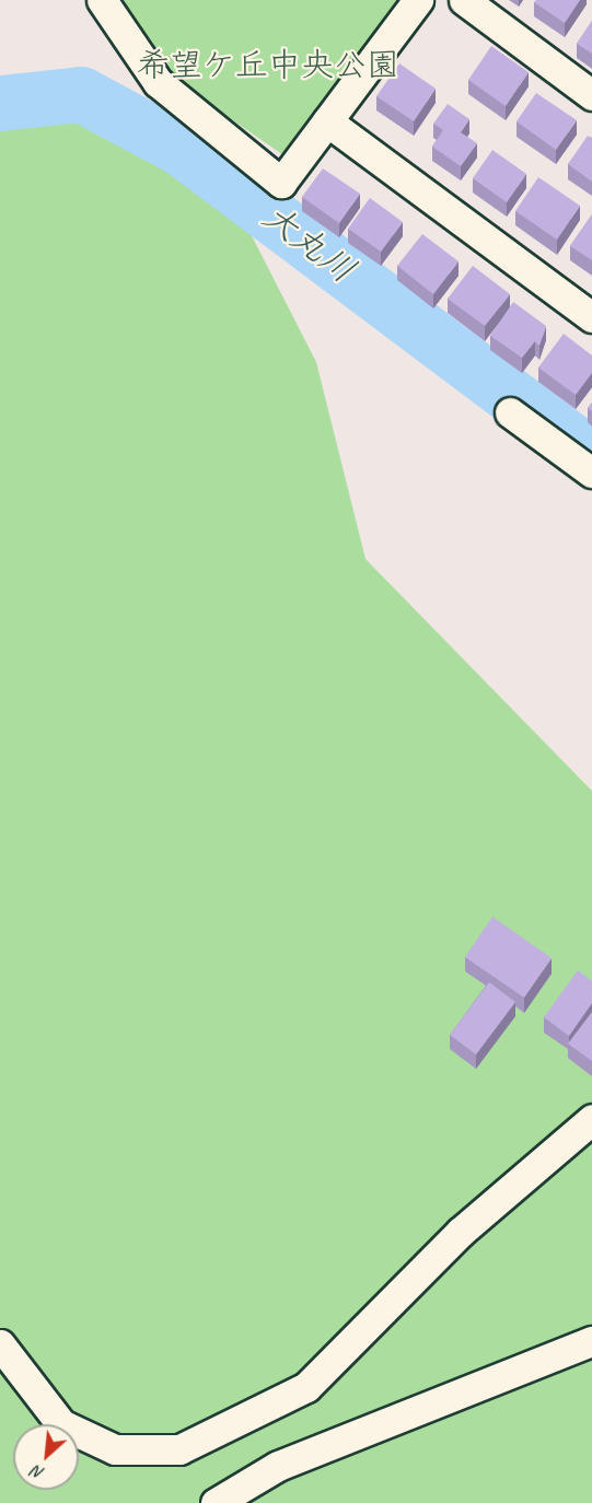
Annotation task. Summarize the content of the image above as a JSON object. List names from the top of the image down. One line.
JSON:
{"water":["大丸川"],"parks":["希望ケ丘中央公園"],"north":"bottom left"}
